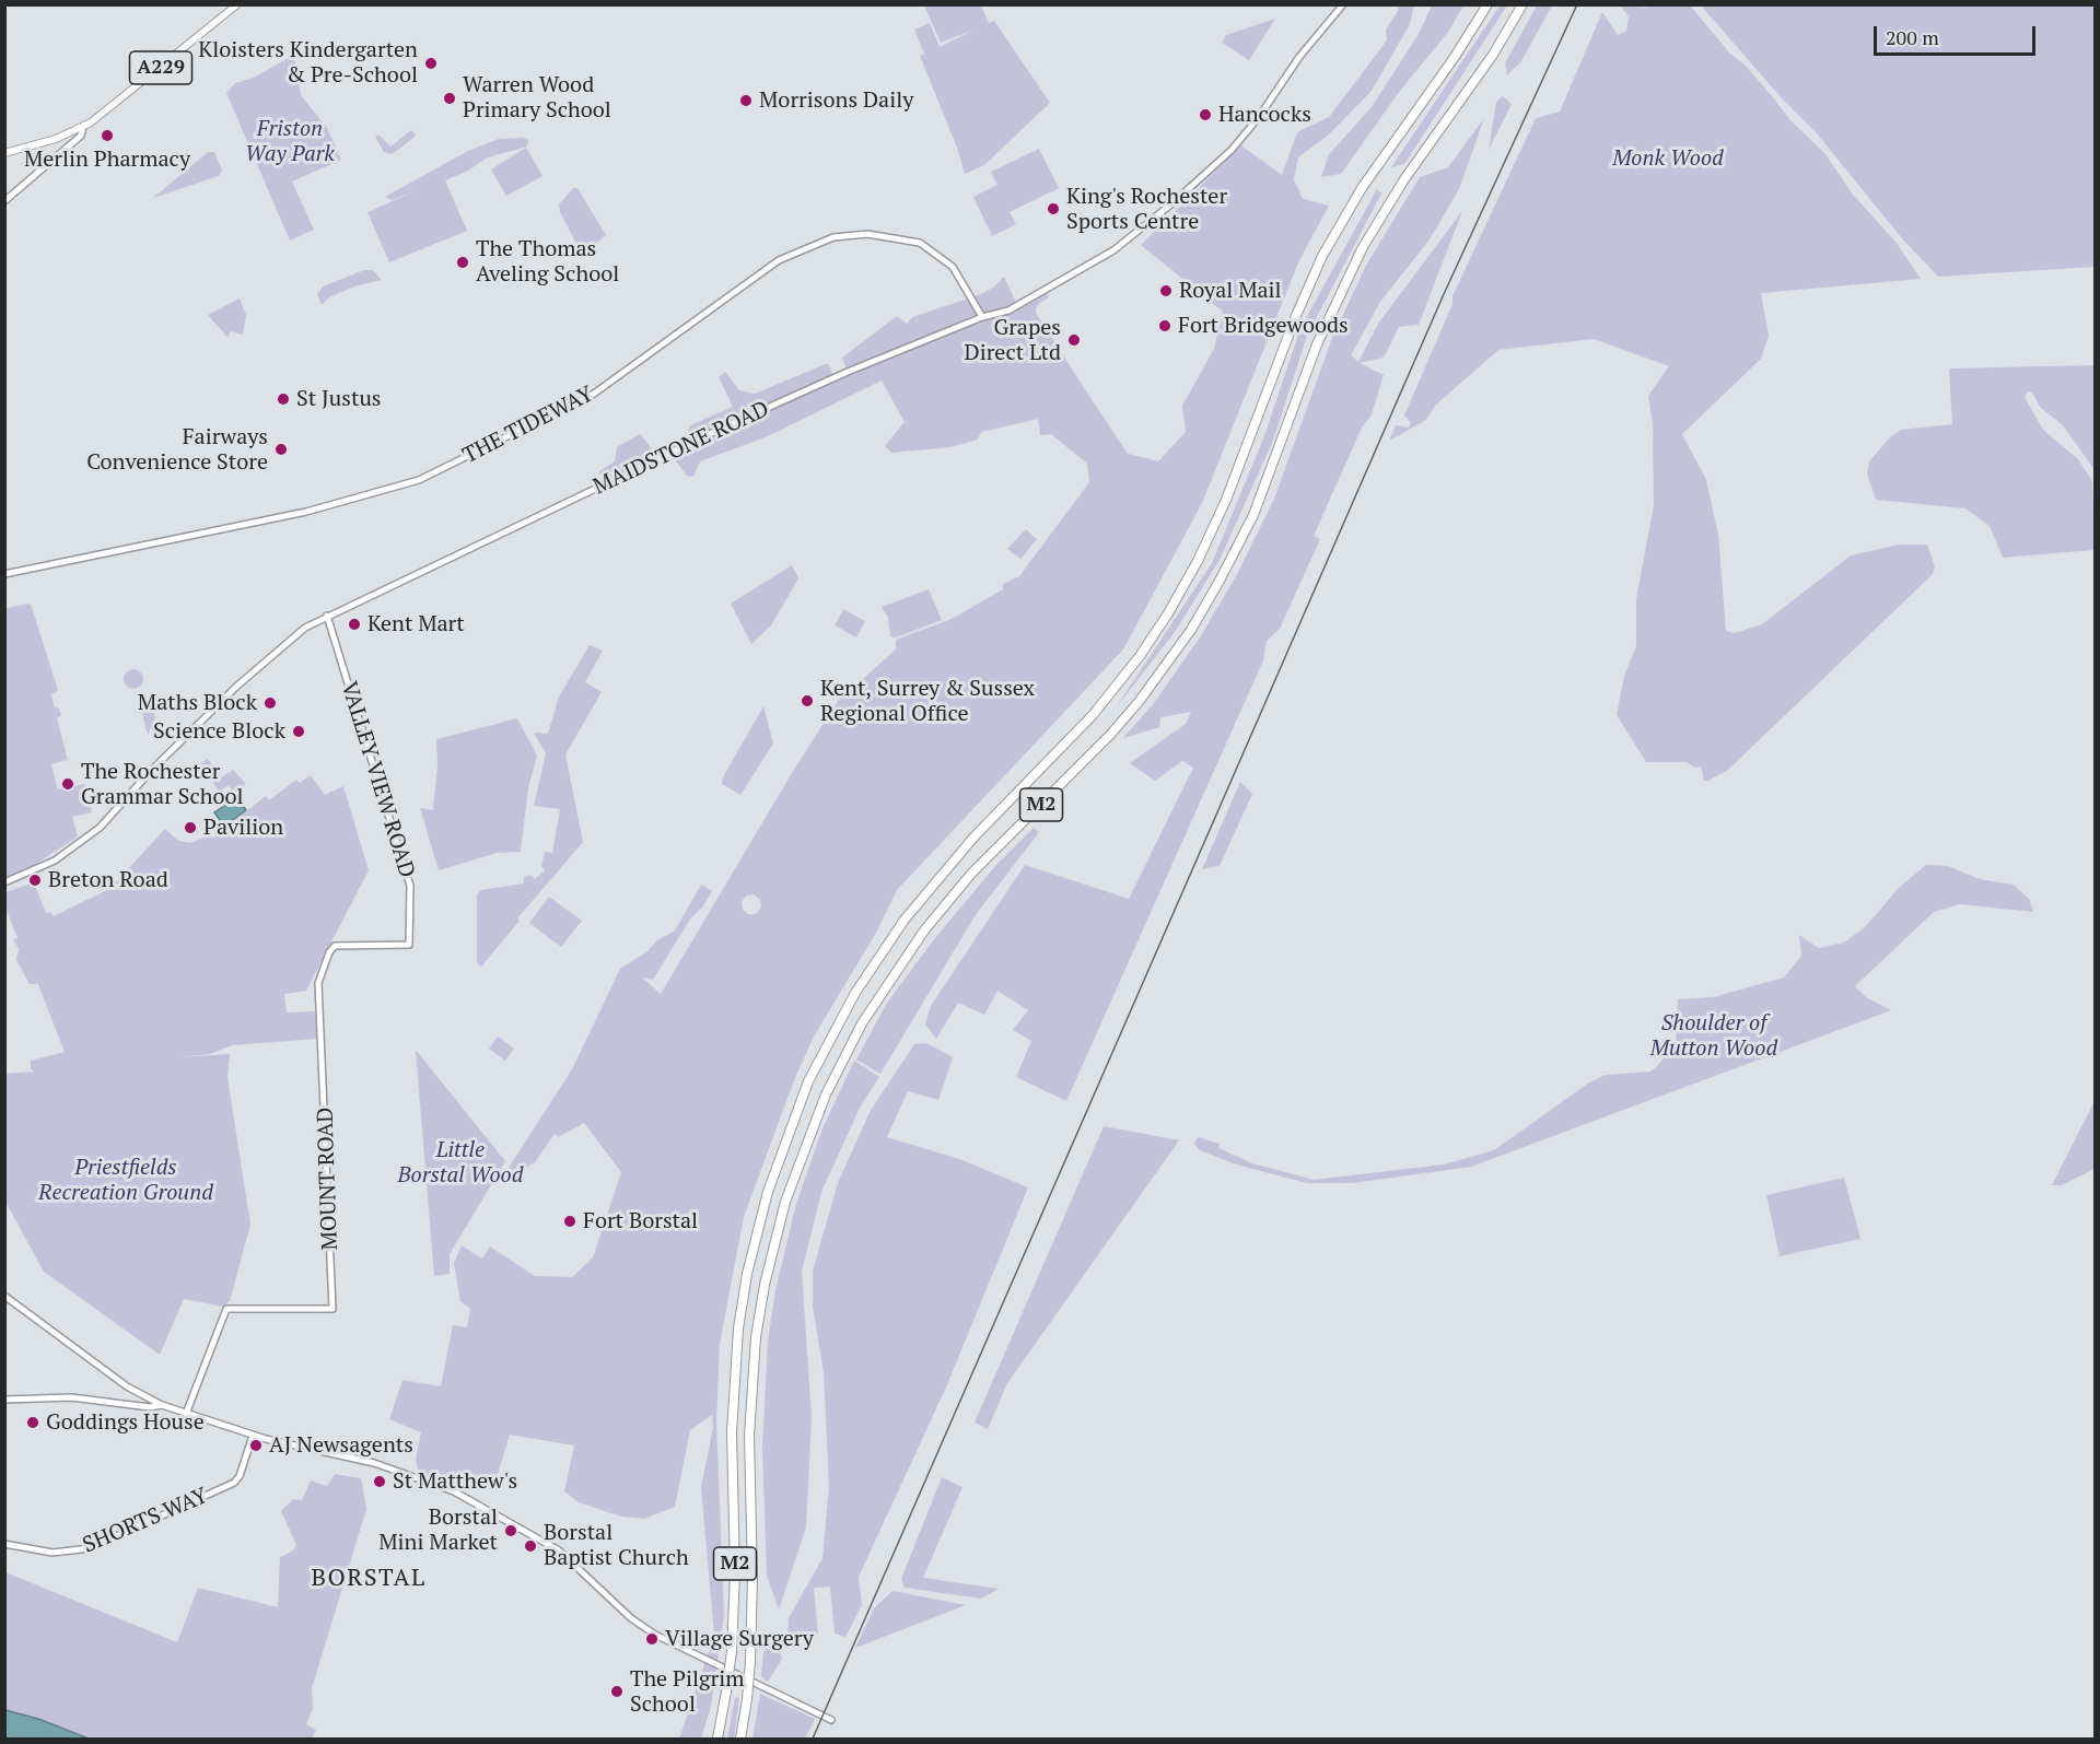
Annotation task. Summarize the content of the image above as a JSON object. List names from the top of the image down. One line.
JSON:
{"streets":{"highway":["M2"],"main road":["A229"],"street":["THE TIDEWAY","MAIDSTONE ROAD","VALLEY VIEW ROAD","MOUNT ROAD","SHORTS WAY"]},"crossings":[["THE TIDEWAY","MAIDSTONE ROAD"],["MAIDSTONE ROAD","VALLEY VIEW ROAD"],["VALLEY VIEW ROAD","MOUNT ROAD"]],"districts":["BORSTAL"],"parks":["Friston Way Park","Monk Wood","Shoulder of Mutton Wood","Little Borstal Wood","Priestfields Recreation Ground"],"places":["Kloisters Kindergarten & Pre-School","Warren Wood Primary School","Morrisons Daily","Hancocks","Merlin Pharmacy","King's Rochester Sports Centre","The Thomas Aveling School","Royal Mail","Fort Bridgewoods","Grapes Direct Ltd","St Justus","Fairways Convenience Store","Kent Mart","Kent, Surrey & Sussex Regional Office","Maths Block","Science Block","The Rochester Grammar School","Pavilion","Breton Road","Fort Borstal","Goddings House","AJ Newsagents","St Matthew's","Borstal Mini Market","Borstal Baptist Church","Village Surgery","The Pilgrim School"],"scale_bar":"200 m"}
